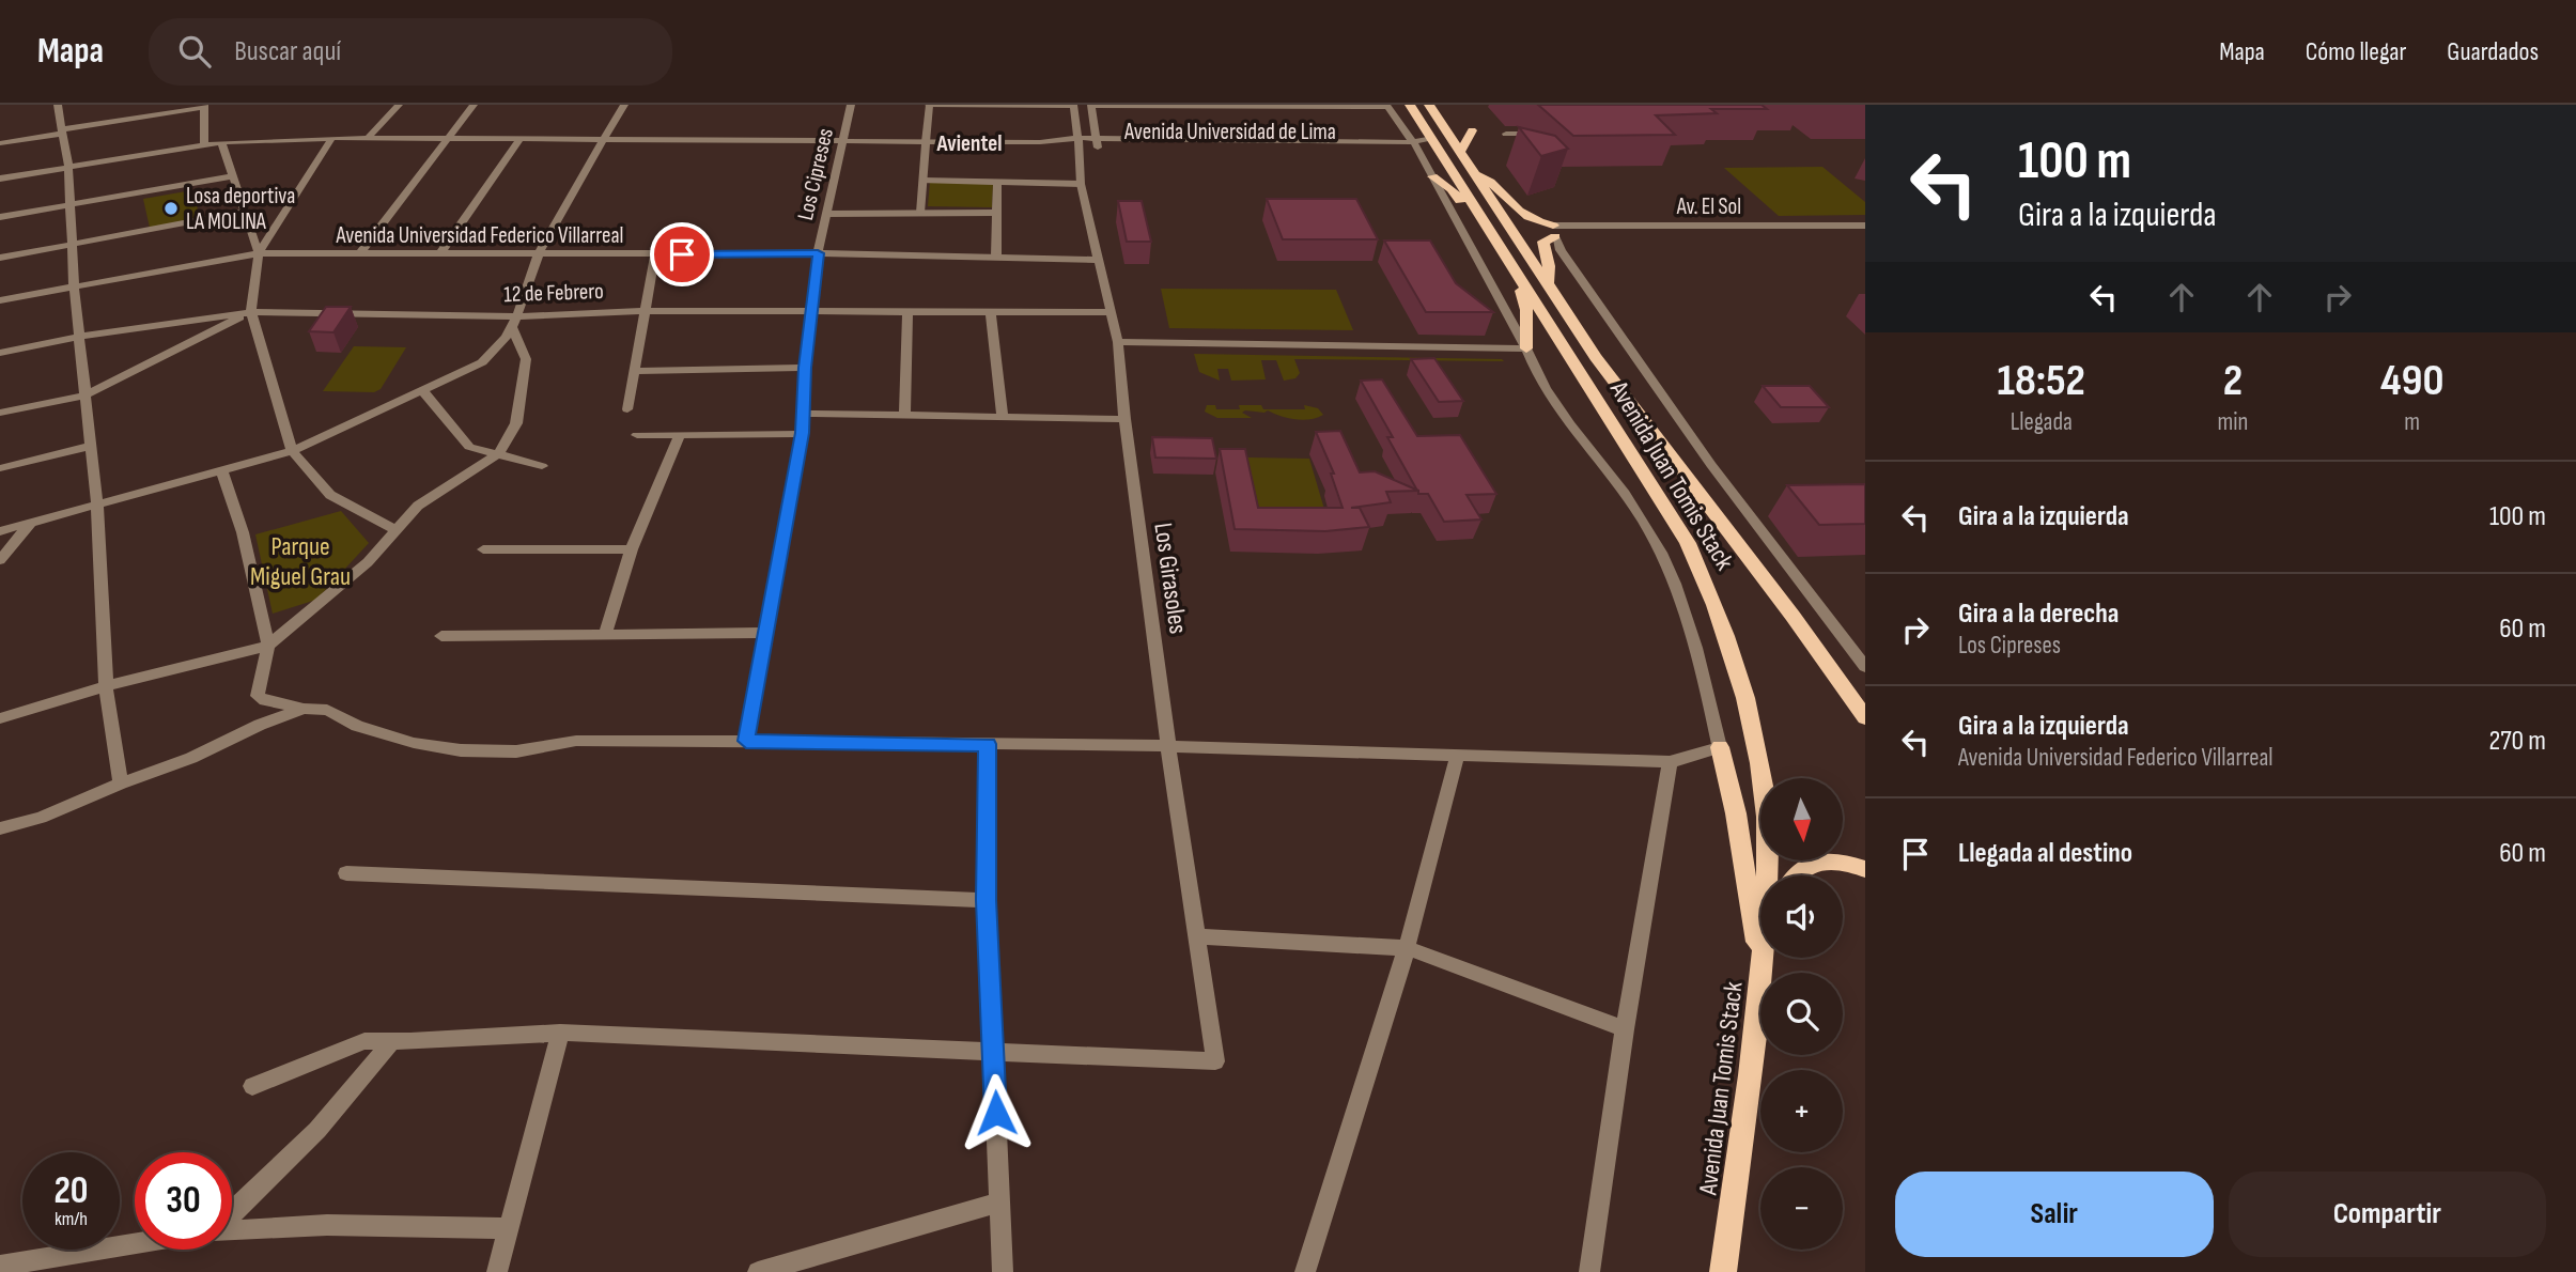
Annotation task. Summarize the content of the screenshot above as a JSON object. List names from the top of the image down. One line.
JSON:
{"streets":{"main road":["Avenida Juan Tomis Stack"],"street":["Avenida Universidad de Lima","Los Cipreses","Av. El Sol","Avenida Universidad Federico Villarreal","12 de Febrero","Los Girasoles"]},"crossings":[["Avenida Universidad de Lima","Los Cipreses"],["Avenida Universidad de Lima","Avenida Juan Tomis Stack"],["Avenida Universidad de Lima","Los Girasoles"],["Los Cipreses","Avenida Universidad Federico Villarreal"],["Los Cipreses","12 de Febrero"],["Av. El Sol","Avenida Juan Tomis Stack"],["Avenida Universidad Federico Villarreal","Los Girasoles"],["12 de Febrero","Los Girasoles"]],"districts":["Avientel"],"parks":["Parque Miguel Grau"],"places":["Losa deportiva LA MOLINA"],"north":"bottom","page":{"header":"Mapa","search":"Buscar aquí","nav":["Mapa","Cómo llegar","Guardados"],"turn":["100 m","Gira a la izquierda"],"eta":["18:52","Llegada","2","min","490","m"],"list":[{"name":"Gira a la izquierda","value":"100 m"},{"name":"Gira a la derecha","note":"Los Cipreses","value":"60 m"},{"name":"Gira a la izquierda","note":"Avenida Universidad Federico Villarreal","value":"270 m"},{"name":"Llegada al destino","value":"60 m"}],"map_buttons":["+","−"],"speed":"20 km/h","limit":"30","buttons":["Salir","Compartir"]}}
